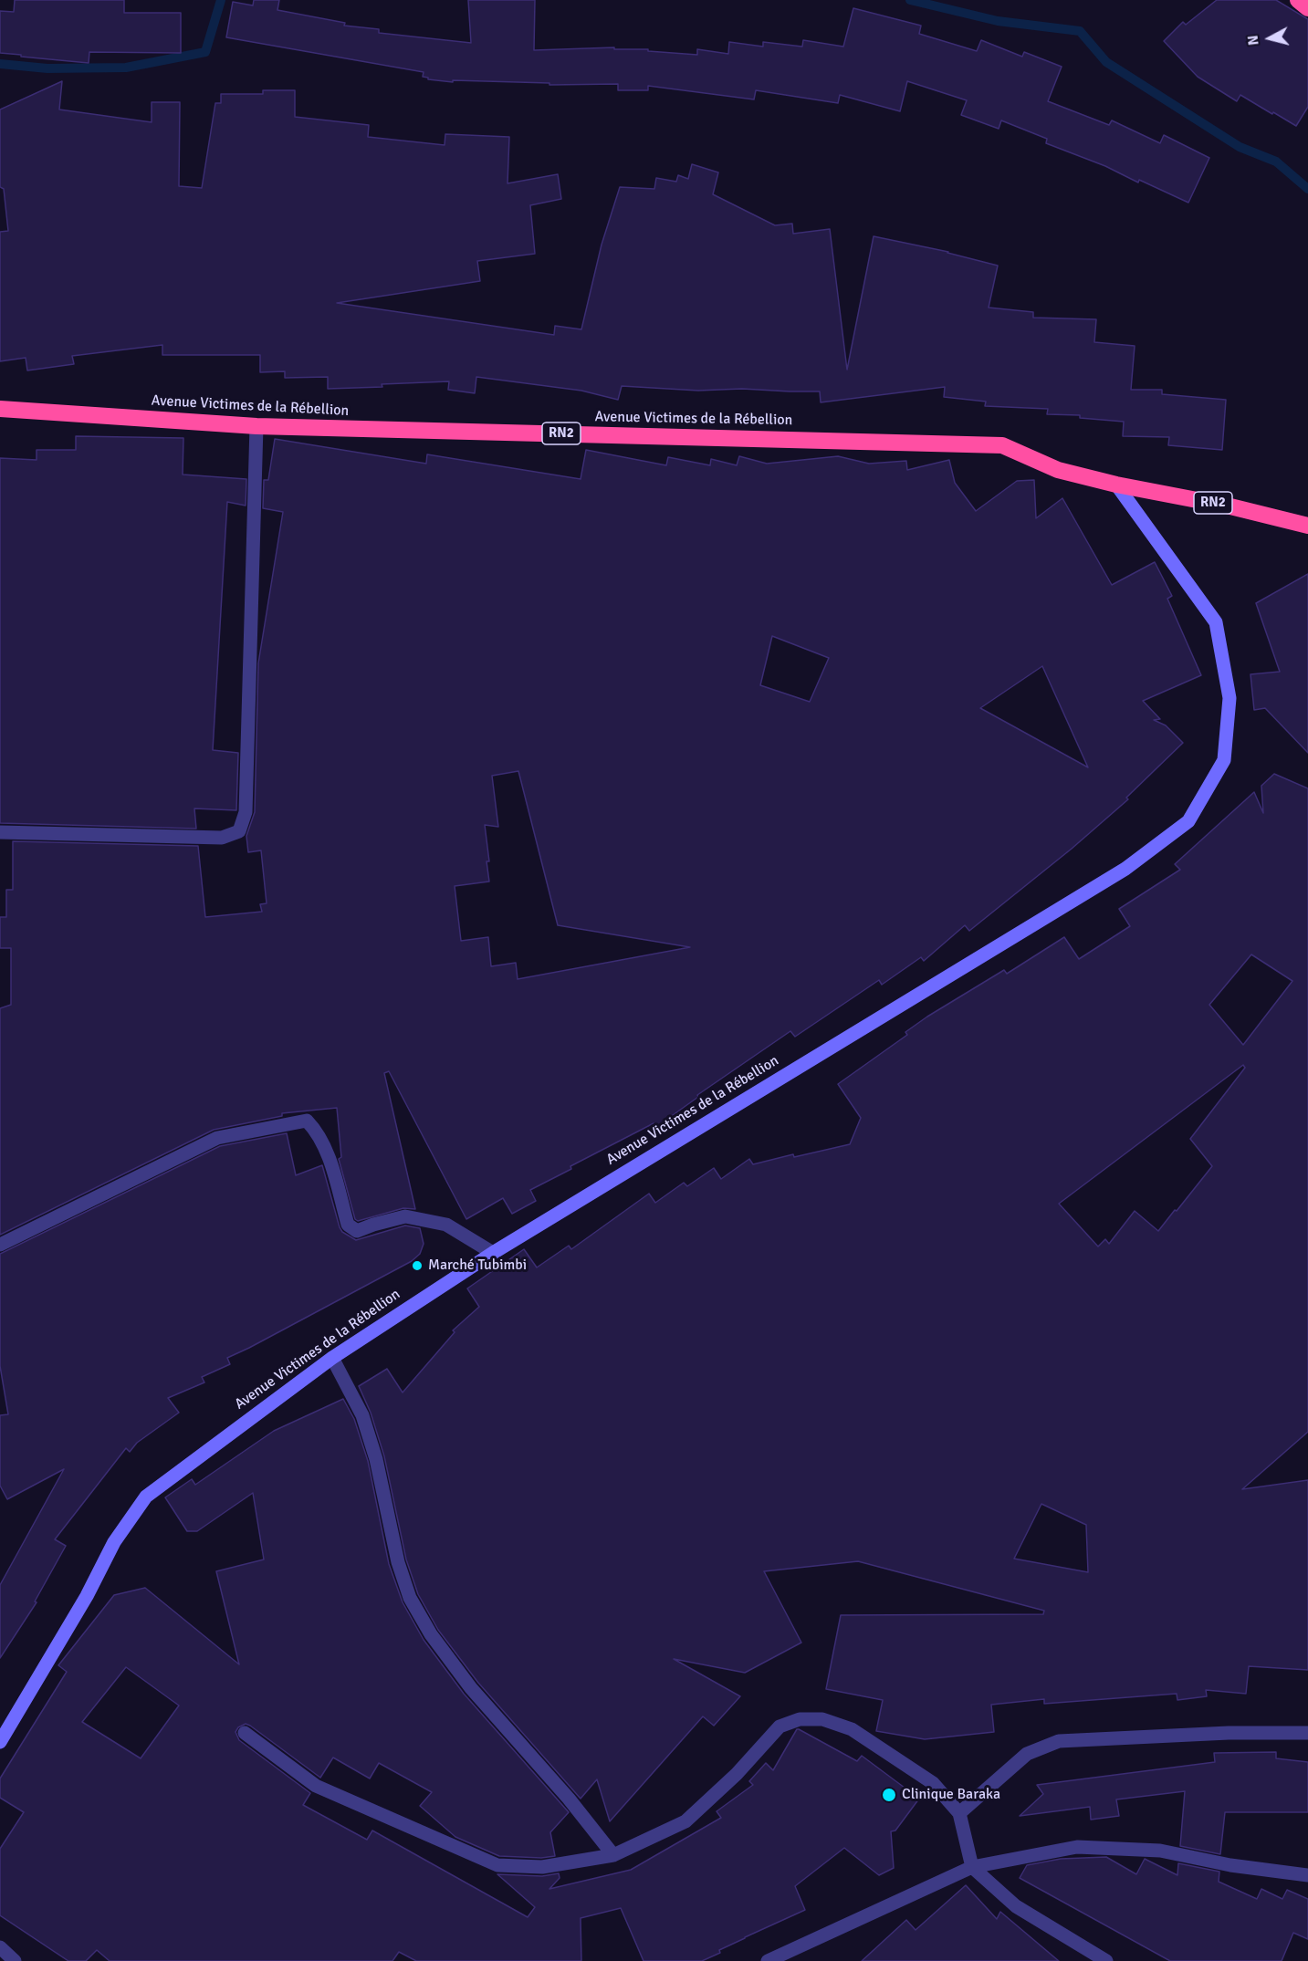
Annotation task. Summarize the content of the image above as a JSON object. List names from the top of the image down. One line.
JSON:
{"streets":{"highway":["Avenue Victimes de la Rébellion","RN2"]},"places":["Marché Tubimbi","Clinique Baraka"],"north":"left"}
